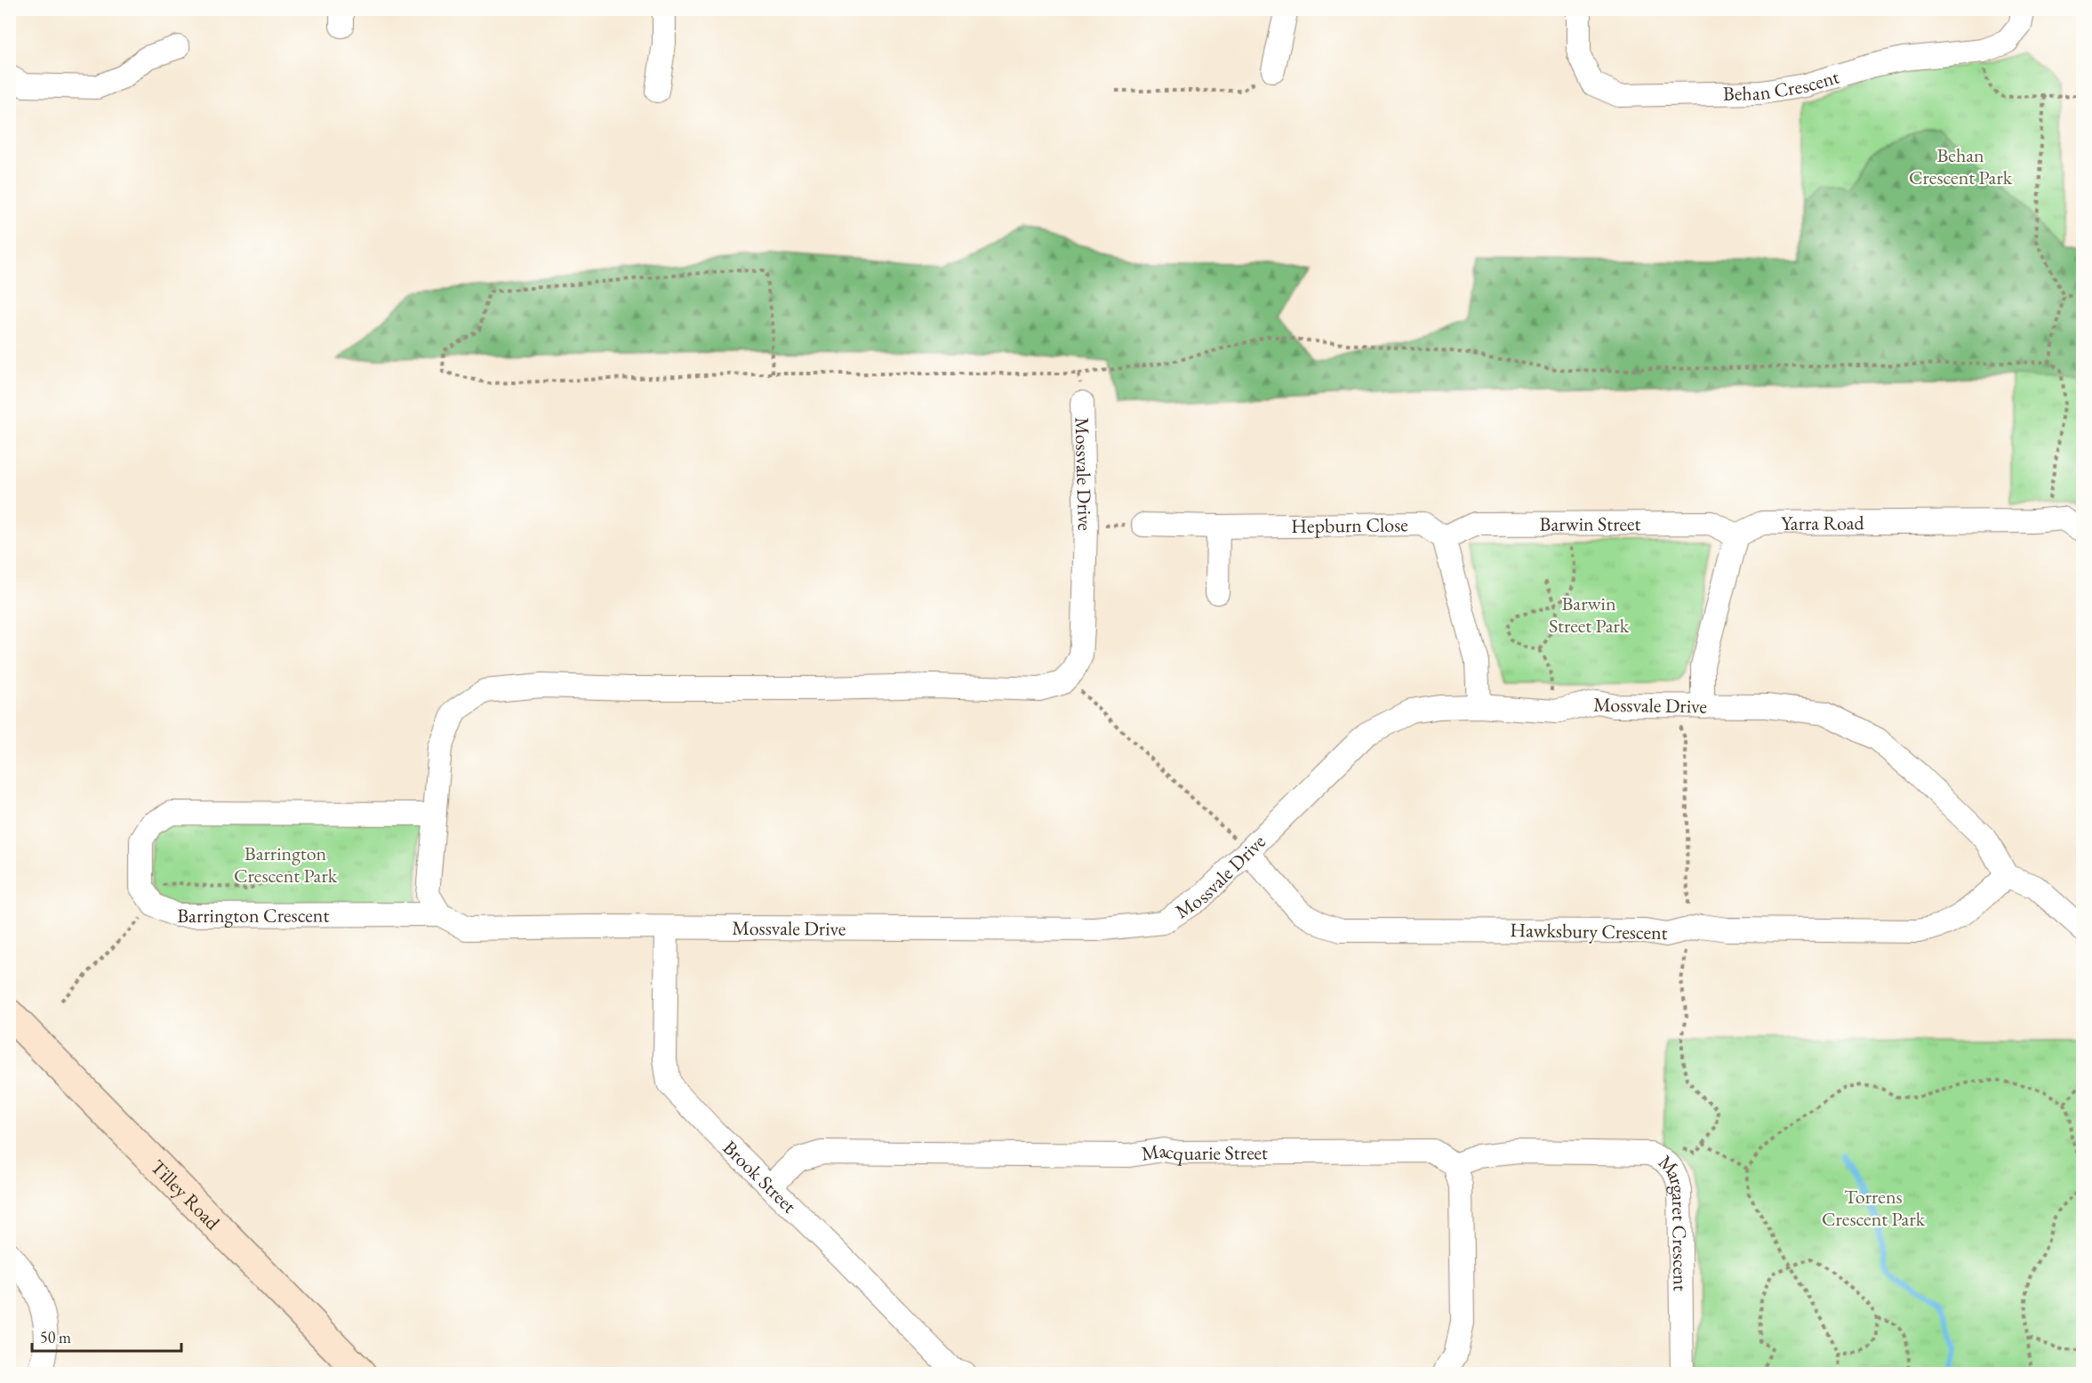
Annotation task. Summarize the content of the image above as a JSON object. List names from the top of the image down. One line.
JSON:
{"streets":{"main road":["Tilley Road"],"street":["Behan Crescent","Mossvale Drive","Yarra Road","Barwin Street","Hepburn Close","Barrington Crescent","Hawksbury Crescent","Macquarie Street","Brook Street","Margaret Crescent"]},"crossings":[["Mossvale Drive","Barrington Crescent"],["Mossvale Drive","Hawksbury Crescent"],["Mossvale Drive","Brook Street"],["Yarra Road","Barwin Street"],["Barwin Street","Hepburn Close"],["Macquarie Street","Brook Street"],["Macquarie Street","Margaret Crescent"]],"parks":["Behan Crescent Park","Barwin Street Park","Barrington Crescent Park","Torrens Crescent Park"],"scale_bar":"50 m"}
